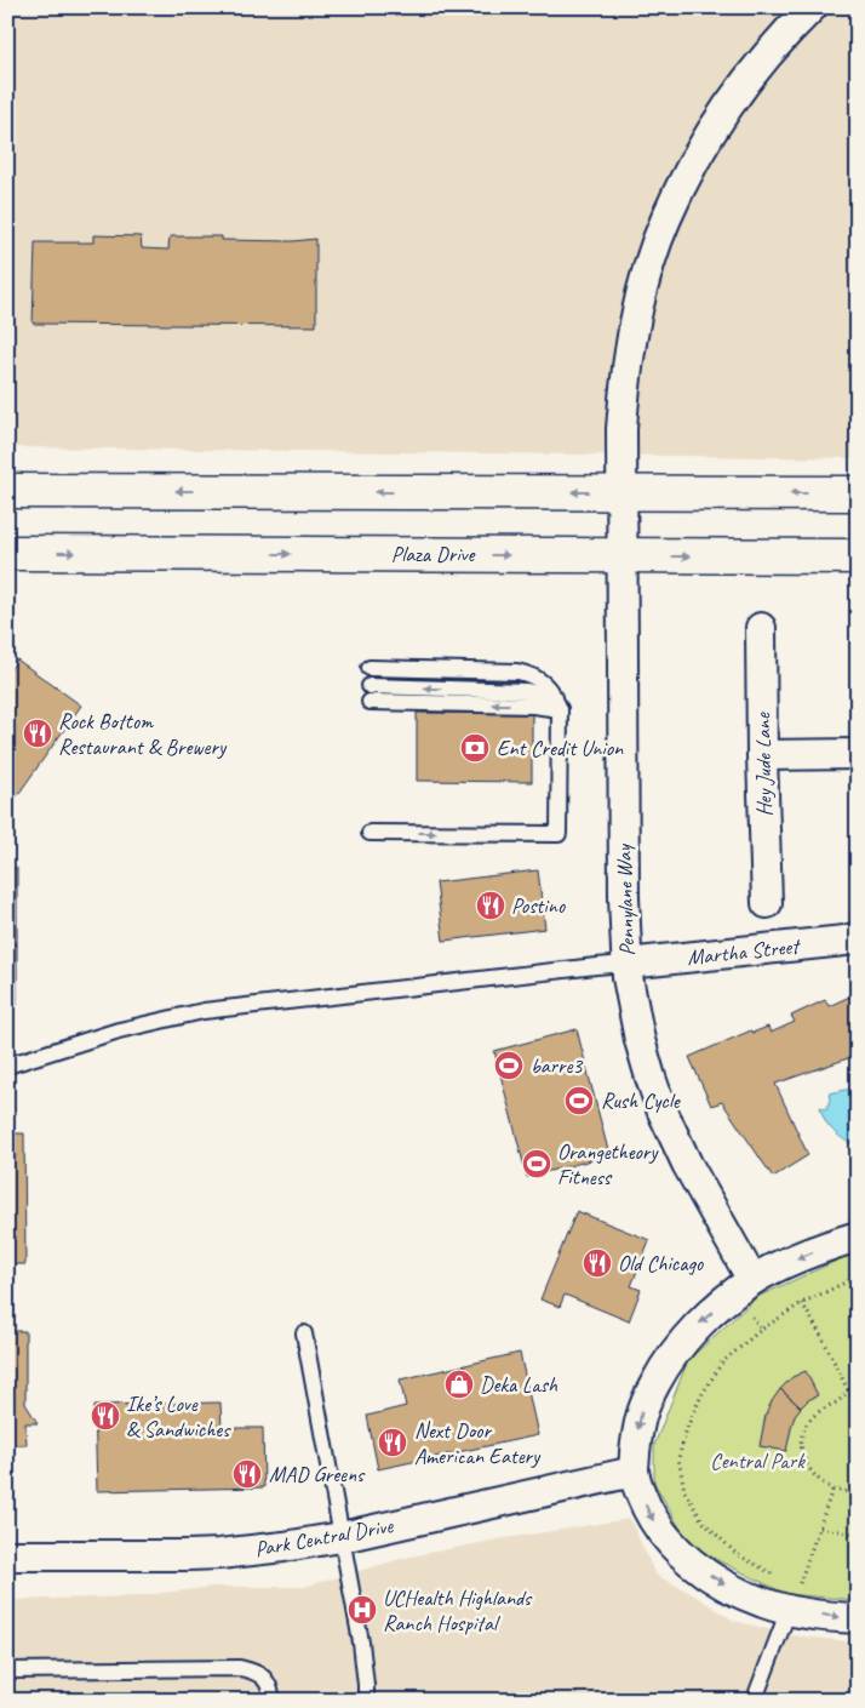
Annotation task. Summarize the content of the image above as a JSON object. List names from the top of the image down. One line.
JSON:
{"streets":{"street":["Plaza Drive","Hey Jude Lane","Pennylane Way","Martha Street","Park Central Drive"]},"crossings":[["Plaza Drive","Pennylane Way"],["Pennylane Way","Martha Street"]],"parks":["Central Park"],"places":{"restaurant":["Rock Bottom Restaurant & Brewery","Postino","Old Chicago","Ike’s Love & Sandwiches","Next Door American Eatery","MAD Greens"],"bank":["Ent Credit Union"],"sports":["barre3","Rush Cycle","Orangetheory Fitness"],"shop":["Deka Lash"],"hospital":["UCHealth Highlands Ranch Hospital"]}}
